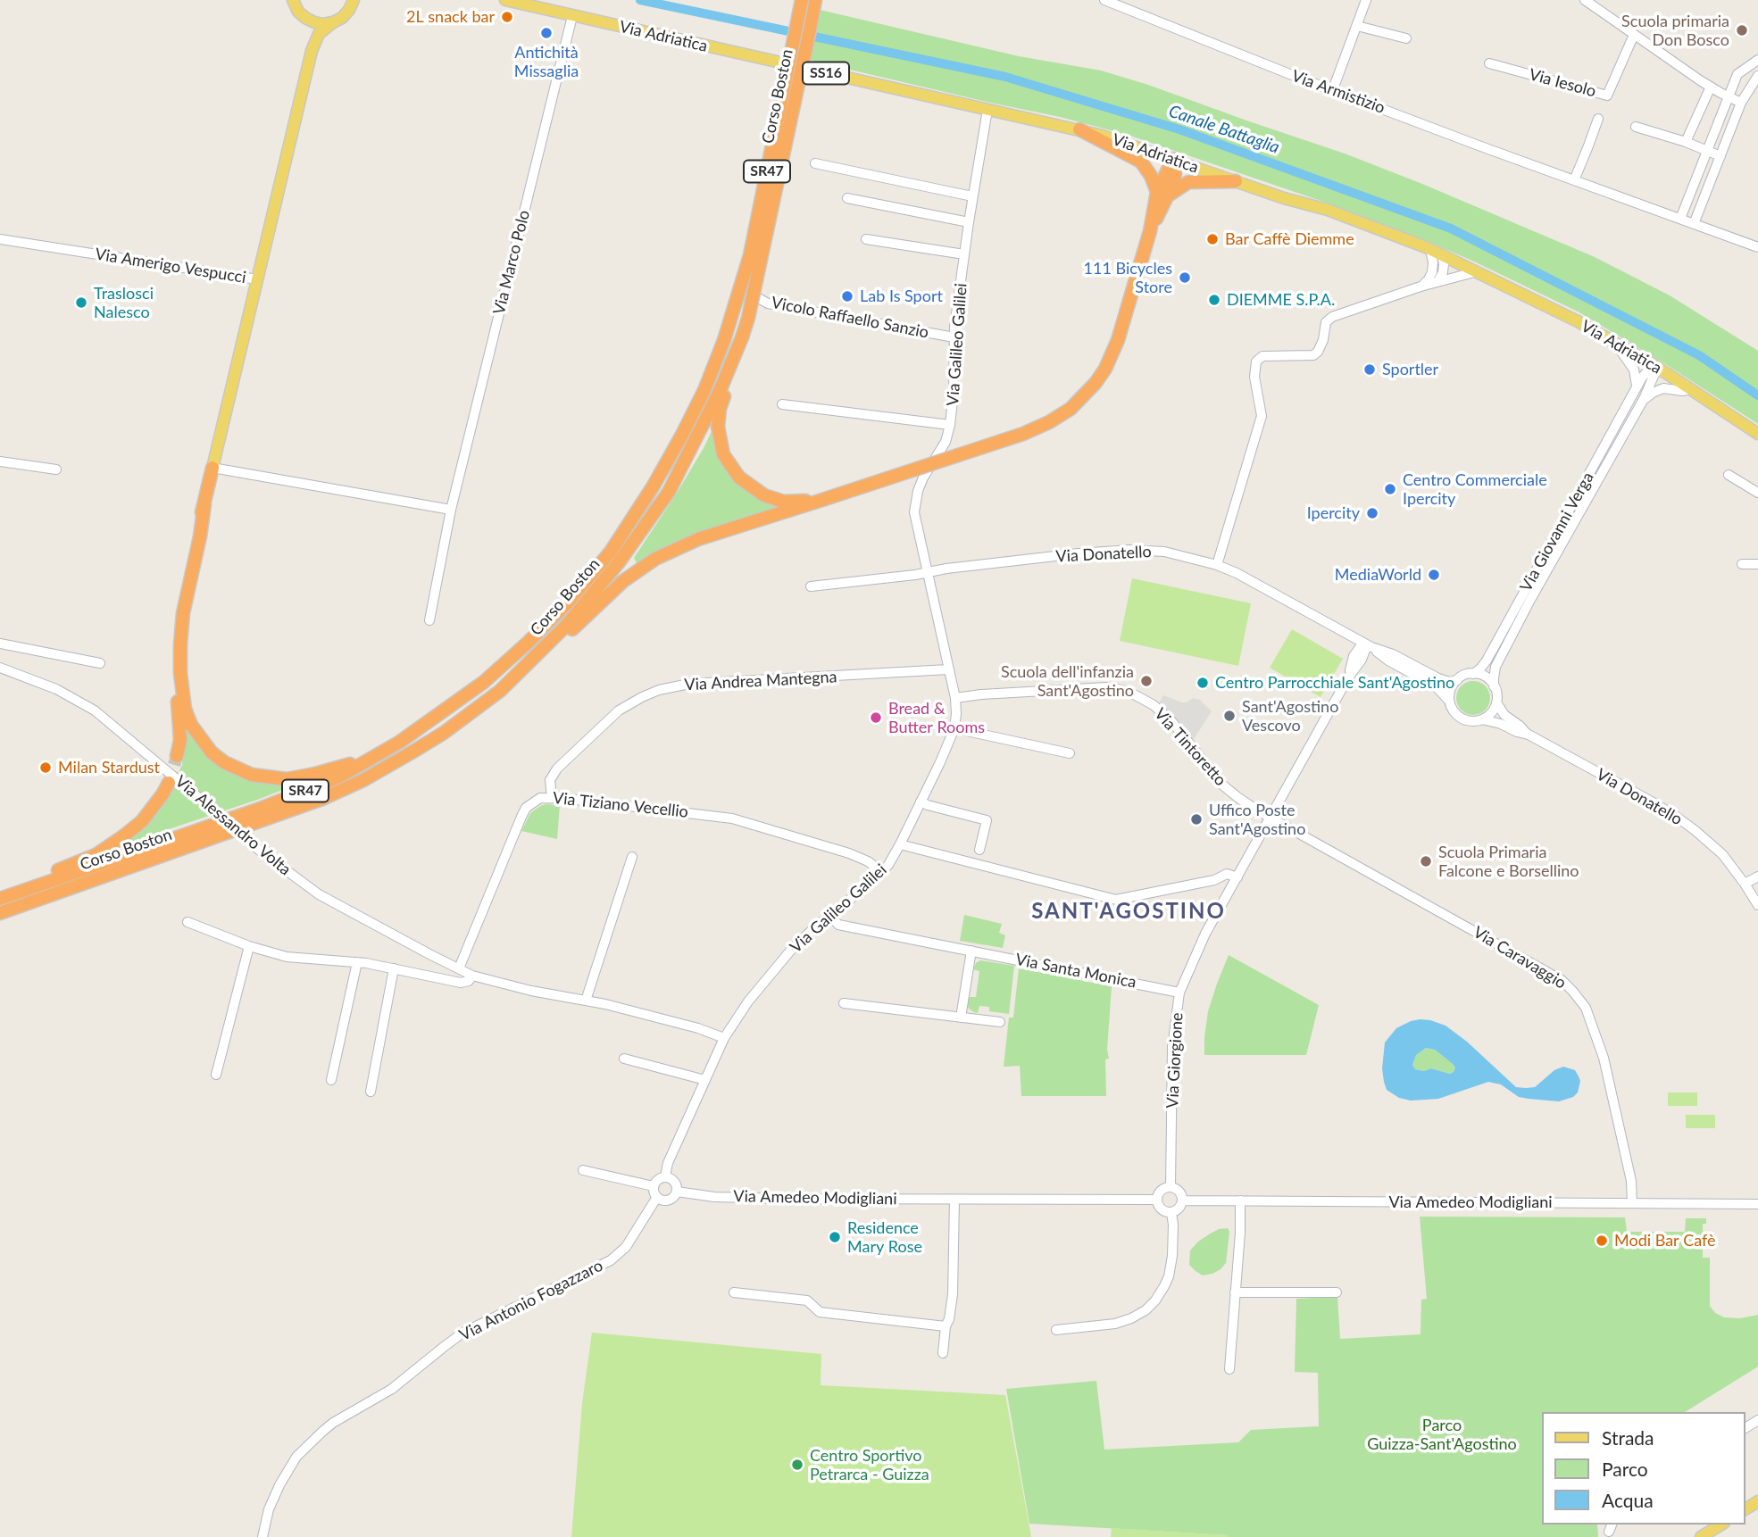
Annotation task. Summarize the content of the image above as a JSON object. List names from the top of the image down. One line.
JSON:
{"streets":{"highway":["Corso Boston","SR47"],"main road":["Via Adriatica","SS16","Via Amerigo Vespucci"],"street":["Via Iesolo","Via Armistizio","Via Marco Polo","Vicolo Raffaello Sanzio","Via Galileo Galilei","Via Giovanni Verga","Via Donatello","Via Andrea Mantegna","Via Tintoretto","Via Tiziano Vecellio","Via Alessandro Volta","Via Caravaggio","Via Santa Monica","Via Giorgione","Via Amedeo Modigliani","Via Antonio Fogazzaro"]},"crossings":[["Via Adriatica","SR47"],["Via Adriatica","Via Marco Polo"],["Via Adriatica","Via Galileo Galilei"],["Via Adriatica","Via Giovanni Verga"],["Corso Boston","SR47"],["Vicolo Raffaello Sanzio","Via Galileo Galilei"],["Via Galileo Galilei","Via Donatello"],["Via Galileo Galilei","Via Andrea Mantegna"],["Via Galileo Galilei","Via Tintoretto"],["Via Galileo Galilei","Via Tiziano Vecellio"],["Via Galileo Galilei","Via Alessandro Volta"],["Via Galileo Galilei","Via Santa Monica"],["Via Galileo Galilei","Via Amedeo Modigliani"],["Via Galileo Galilei","Via Antonio Fogazzaro"],["Via Giovanni Verga","Via Donatello"],["Via Donatello","Via Giorgione"],["Via Andrea Mantegna","Via Tiziano Vecellio"],["Via Tintoretto","Via Caravaggio"],["Via Tintoretto","Via Giorgione"],["Via Tiziano Vecellio","Via Alessandro Volta"],["Via Caravaggio","Via Giorgione"],["Via Caravaggio","Via Amedeo Modigliani"],["Via Santa Monica","Via Giorgione"],["Via Giorgione","Via Amedeo Modigliani"],["Via Amedeo Modigliani","Via Antonio Fogazzaro"]],"districts":["SANT'AGOSTINO"],"water":["Canale Battaglia"],"parks":["Parco Guizza-Sant'Agostino"],"places":["2L snack bar","Scuola primaria Don Bosco","Antichità Missaglia","Bar Caffè Diemme","111 Bicycles Store","Lab Is Sport","DIEMME S.P.A.","Traslosci Nalesco","Sportler","Centro Commerciale Ipercity","Ipercity","MediaWorld","Scuola dell'infanzia Sant'Agostino","Centro Parrocchiale Sant'Agostino","Sant'Agostino Vescovo","Bread & Butter Rooms","Milan Stardust","Uffico Poste Sant'Agostino","Scuola Primaria Falcone e Borsellino","Residence Mary Rose","Modi Bar Cafè","Centro Sportivo Petrarca - Guizza"],"legend":["Strada","Parco","Acqua"]}
